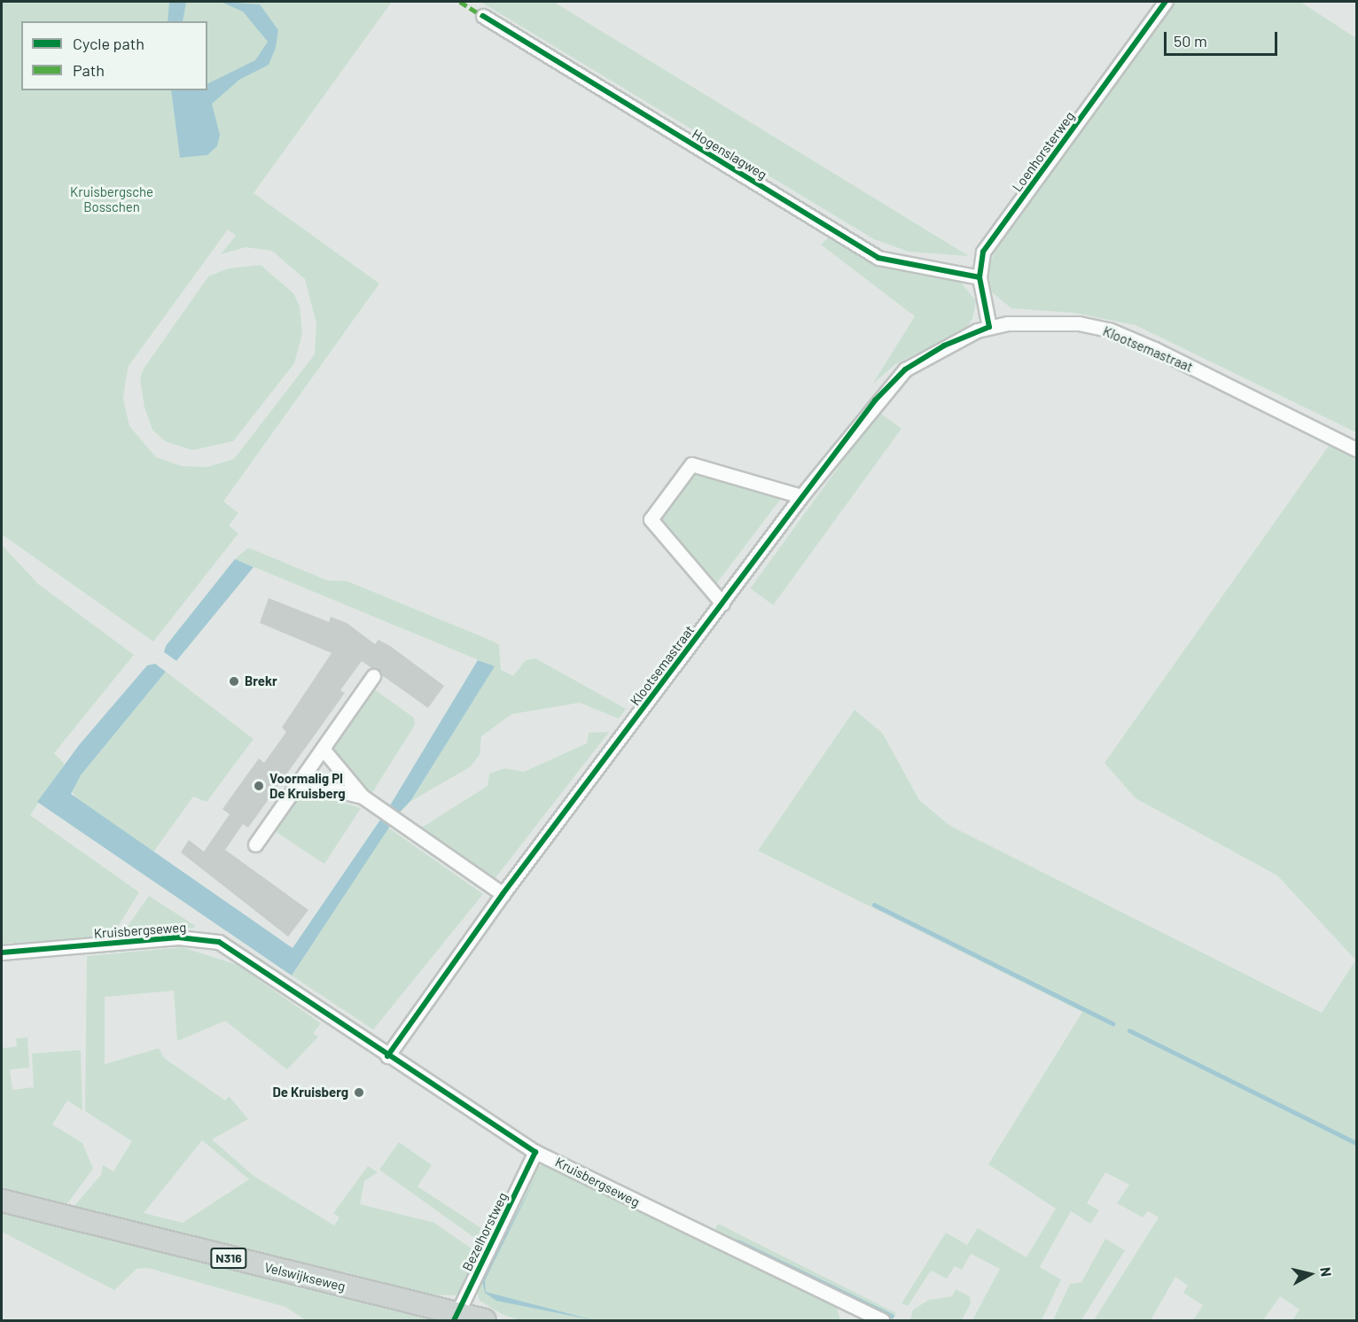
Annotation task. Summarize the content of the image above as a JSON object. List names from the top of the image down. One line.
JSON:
{"streets":{"main road":["N316","Velswijkseweg"],"street":["Loenhorsterweg","Hogenslagweg","Klootsemastraat","Kruisbergseweg","Bezelhorstweg"]},"crossings":[["Loenhorsterweg","Hogenslagweg"],["Loenhorsterweg","Klootsemastraat"],["Klootsemastraat","Kruisbergseweg"],["Kruisbergseweg","Bezelhorstweg"],["Bezelhorstweg","Velswijkseweg"]],"parks":["Kruisbergsche Bosschen"],"places":["Brekr","Voormalig PI De Kruisberg","De Kruisberg"],"legend":["Cycle path","Path"],"scale_bar":"50 m","north":"right"}
